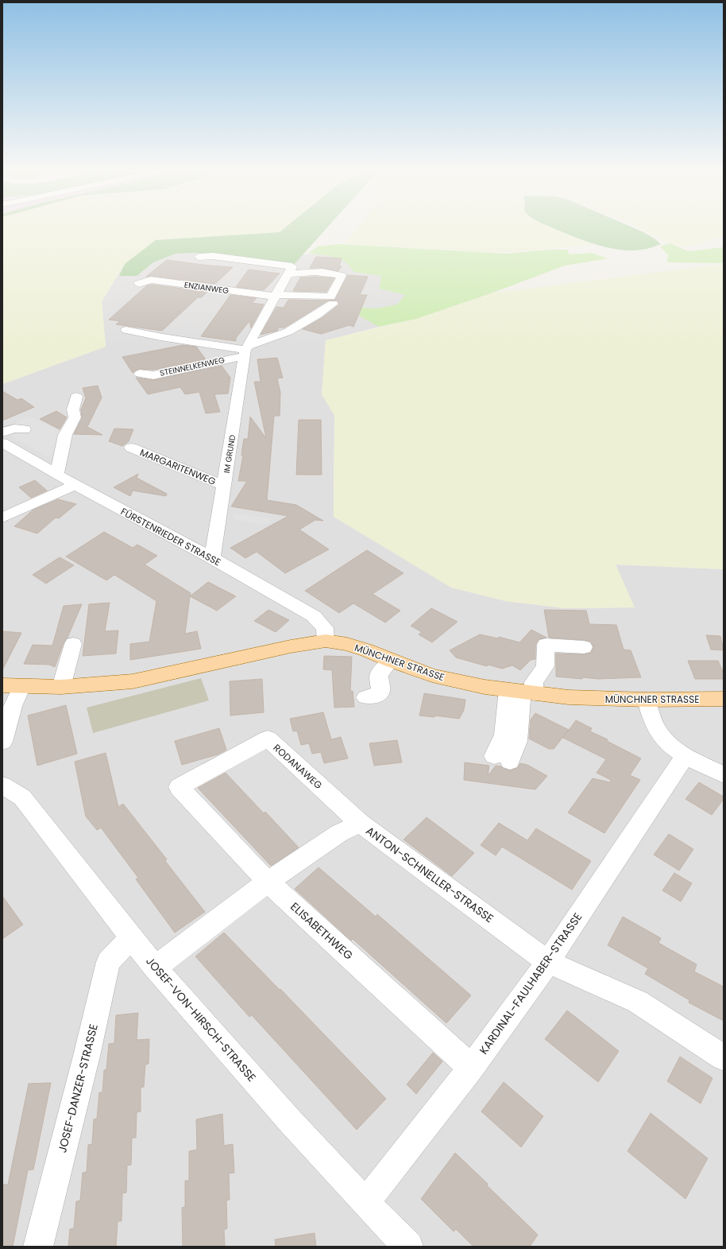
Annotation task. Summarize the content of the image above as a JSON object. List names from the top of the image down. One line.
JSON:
{"streets":{"main road":["MÜNCHNER STRASSE"],"street":["ENZIANWEG","STEINNELKENWEG","IM GRUND","MARGARITENWEG","FÜRSTENRIEDER STRASSE","RODANAWEG","ANTON-SCHNELLER-STRASSE","ELISABETHWEG","KARDINAL-FAULHABER-STRASSE","JOSEF-VON-HIRSCH-STRASSE","JOSEF-DANZER-STRASSE"]},"crossings":[["ENZIANWEG","IM GRUND"],["STEINNELKENWEG","IM GRUND"],["IM GRUND","MARGARITENWEG"],["IM GRUND","FÜRSTENRIEDER STRASSE"],["FÜRSTENRIEDER STRASSE","MÜNCHNER STRASSE"],["RODANAWEG","ANTON-SCHNELLER-STRASSE"],["RODANAWEG","ELISABETHWEG"],["ANTON-SCHNELLER-STRASSE","ELISABETHWEG"],["ANTON-SCHNELLER-STRASSE","KARDINAL-FAULHABER-STRASSE"],["ANTON-SCHNELLER-STRASSE","JOSEF-VON-HIRSCH-STRASSE"],["ELISABETHWEG","KARDINAL-FAULHABER-STRASSE"],["KARDINAL-FAULHABER-STRASSE","JOSEF-VON-HIRSCH-STRASSE"],["JOSEF-VON-HIRSCH-STRASSE","JOSEF-DANZER-STRASSE"]]}
